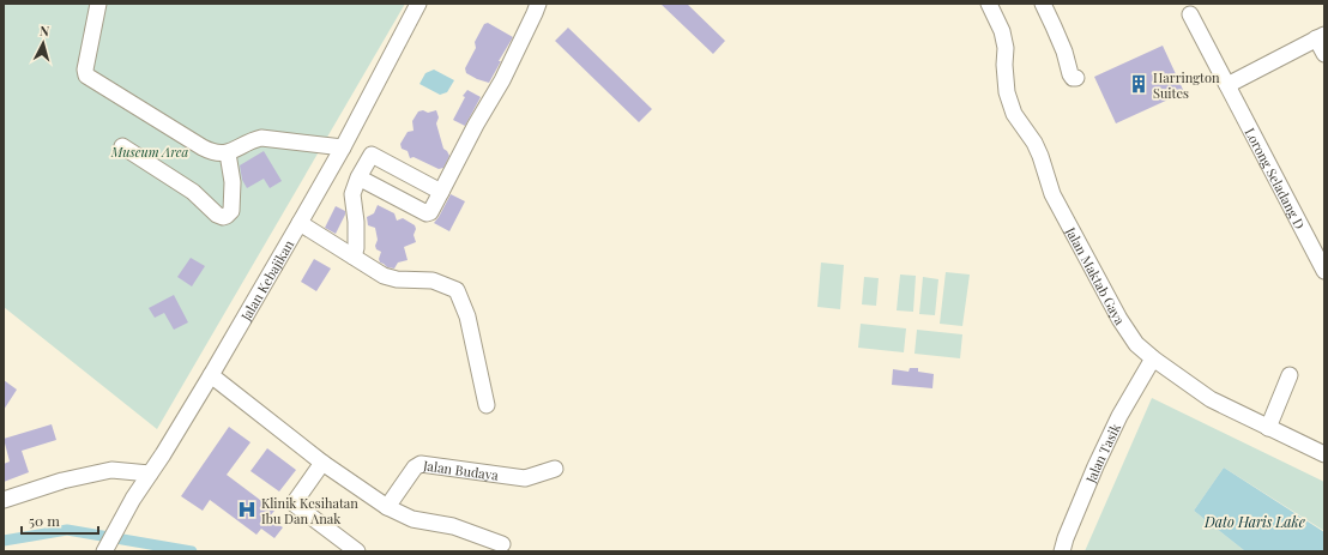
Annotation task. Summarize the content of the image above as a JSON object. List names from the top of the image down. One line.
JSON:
{"streets":{"street":["Lorong Seladang D","Jalan Maktab Gaya","Jalan Kebajikan","Jalan Tasik","Jalan Budaya"]},"crossings":[["Jalan Maktab Gaya","Jalan Tasik"]],"water":["Dato Haris Lake"],"parks":["Museum Area"],"places":{"building":["Harrington Suites"],"hospital":["Klinik Kesihatan Ibu Dan Anak"]},"scale_bar":"50 m","north":"top"}
